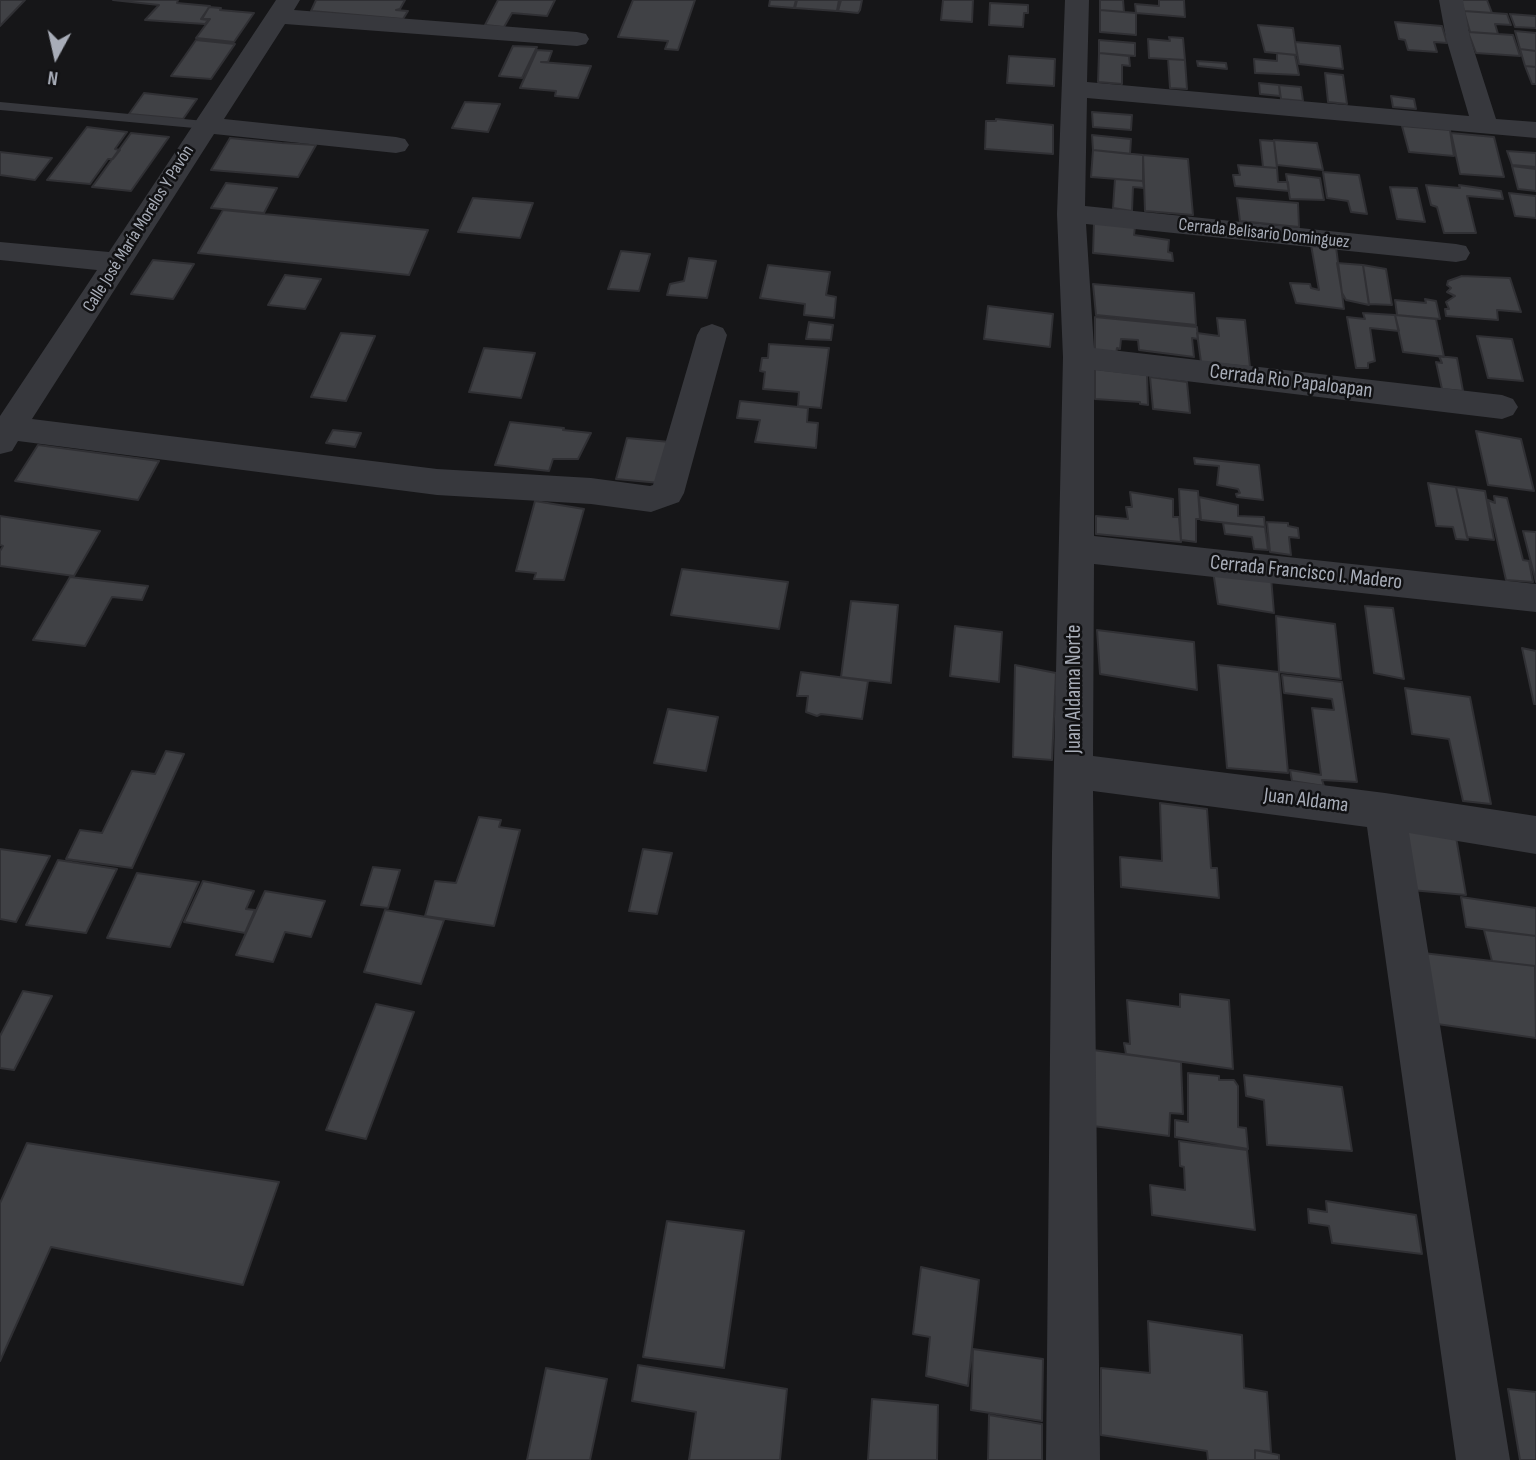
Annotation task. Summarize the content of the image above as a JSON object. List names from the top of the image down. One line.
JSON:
{"streets":{"street":["Calle José María Morelos Y Pavón","Cerrada Belisario Dominguez","Cerrada Rio Papaloapan","Cerrada Francisco I. Madero","Juan Aldama Norte","Juan Aldama"]},"crossings":[["Cerrada Belisario Dominguez","Juan Aldama Norte"],["Cerrada Rio Papaloapan","Juan Aldama Norte"],["Cerrada Francisco I. Madero","Juan Aldama Norte"],["Juan Aldama Norte","Juan Aldama"]],"north":"bottom"}
